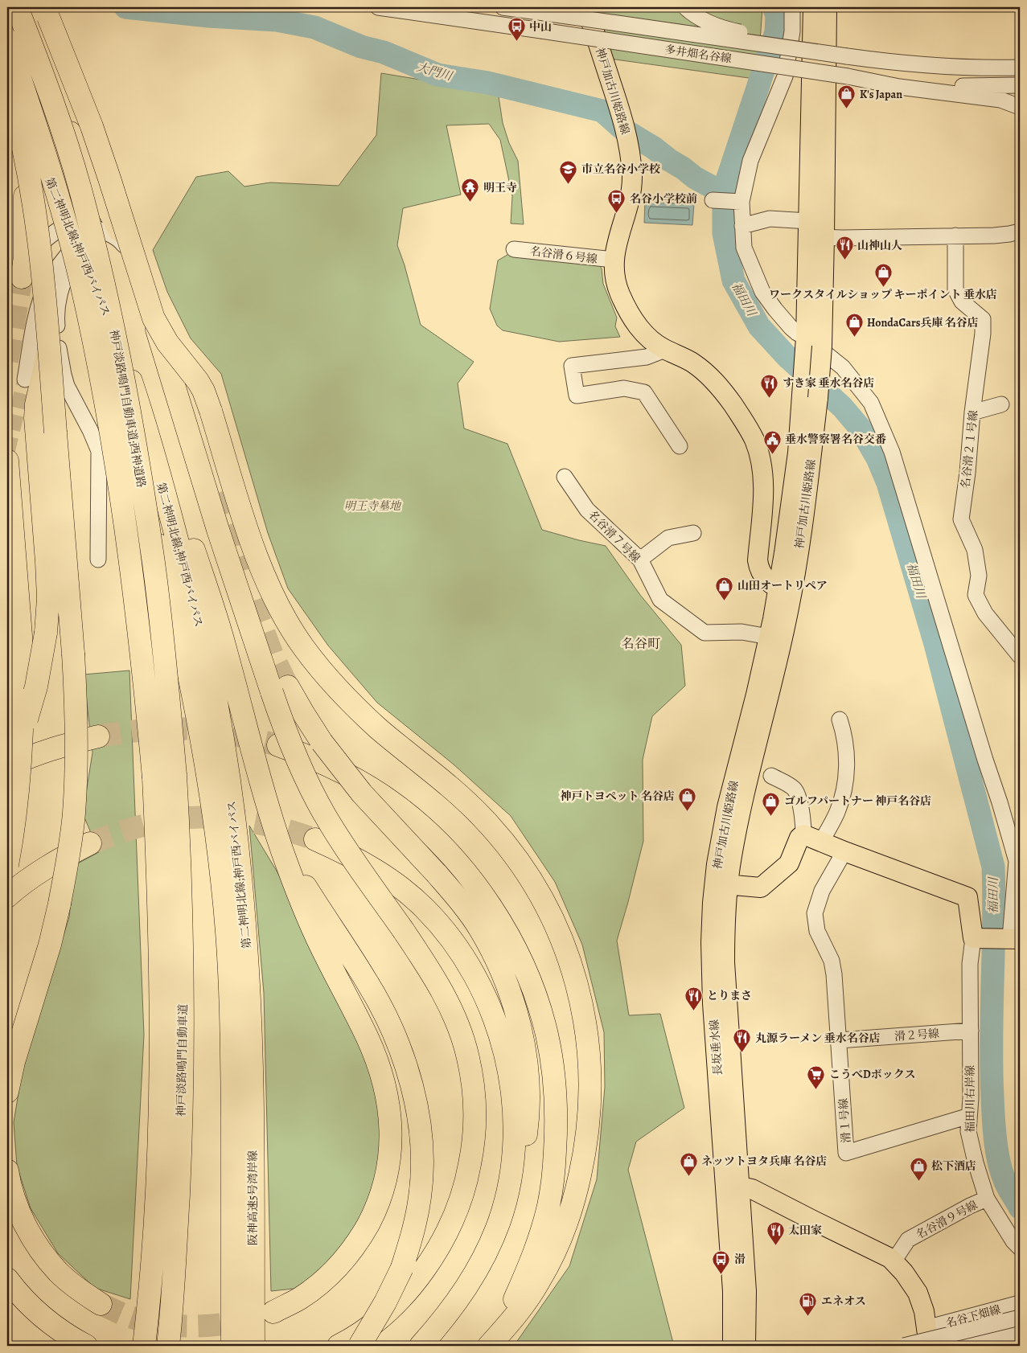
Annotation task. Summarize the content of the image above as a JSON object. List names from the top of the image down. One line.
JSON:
{"streets":{"highway":["第二神明北線;神戸西バイパス","神戸淡路鳴門自動車道;西神道路","神戸淡路鳴門自動車道","阪神高速5号湾岸線"],"main road":["神戸加古川姫路線","長坂垂水線"],"street":["多井畑名谷線","名谷滑６号線","名谷滑２１号線","名谷滑７号線","滑２号線","福田川右岸線","滑１号線","名谷滑９号線","名谷下畑線"]},"crossings":[["神戸加古川姫路線","名谷滑６号線"],["神戸加古川姫路線","名谷滑７号線"],["神戸加古川姫路線","長坂垂水線"],["第二神明北線;神戸西バイパス","阪神高速5号湾岸線"],["神戸淡路鳴門自動車道;西神道路","神戸淡路鳴門自動車道"],["滑２号線","福田川右岸線"],["滑２号線","滑１号線"],["福田川右岸線","滑１号線"],["福田川右岸線","名谷滑９号線"]],"districts":["名谷町"],"water":["大門川","福田川"],"parks":["明王寺墓地"],"places":{"bus stop":["中山","名谷小学校前","滑"],"shop":["K's Japan","ワークスタイルショップ キーポイント 垂水店","HondaCars兵庫 名谷店","山田オートリペア","神戸トヨペット 名谷店","ゴルフパートナー 神戸名谷店","ネッツトヨタ兵庫 名谷店","松下酒店"],"school or university":["市立名谷小学校"],"temple":["明王寺"],"restaurant":["山神山人","すき家 垂水名谷店","とりまさ","丸源ラーメン 垂水名谷店","太田家"],"public building":["垂水警察署名谷交番"],"supermarket":["こうべDボックス"],"fuel station":["エネオス"]}}
